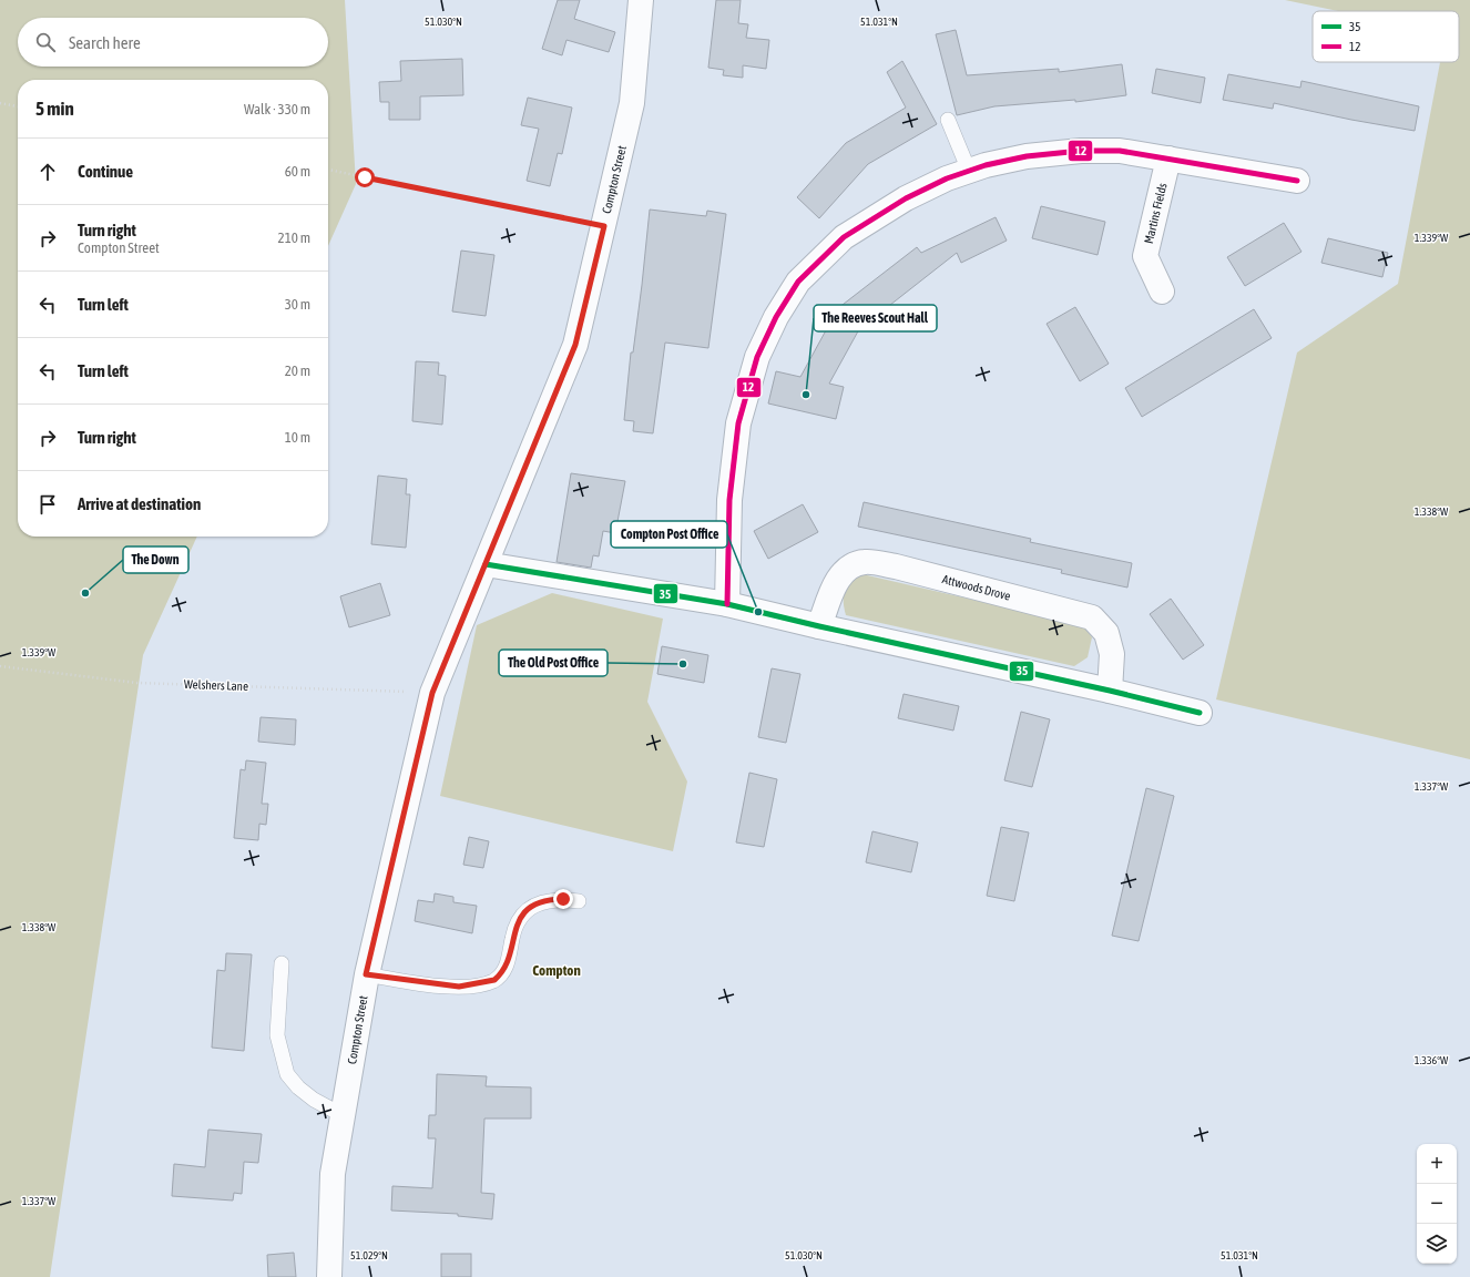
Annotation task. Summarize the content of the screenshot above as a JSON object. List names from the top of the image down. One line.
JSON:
{"streets":{"street":["Compton Street","Martins Fields","Attwoods Drove"],"path":["Welshers Lane"]},"crossings":[["Compton Street","Welshers Lane"]],"districts":["Compton"],"places":["The Reeves Scout Hall","The Down","Compton Post Office","The Old Post Office"],"lines":["transit line 12","transit line 35"],"legend":["35","12"],"page":{"search":"Search here","heading":["5 min","Walk · 330 m"],"list":[["Continue","60 m"],["Turn right","Compton Street","210 m"],["Turn left","30 m"],["Turn left","20 m"],["Turn right","10 m"],"Arrive at destination"],"map_buttons":["+","−"]},"coordinates":["51.030°N","51.031°N","1.339°W","1.338°W","1.337°W","1.336°W","51.029°N"]}
